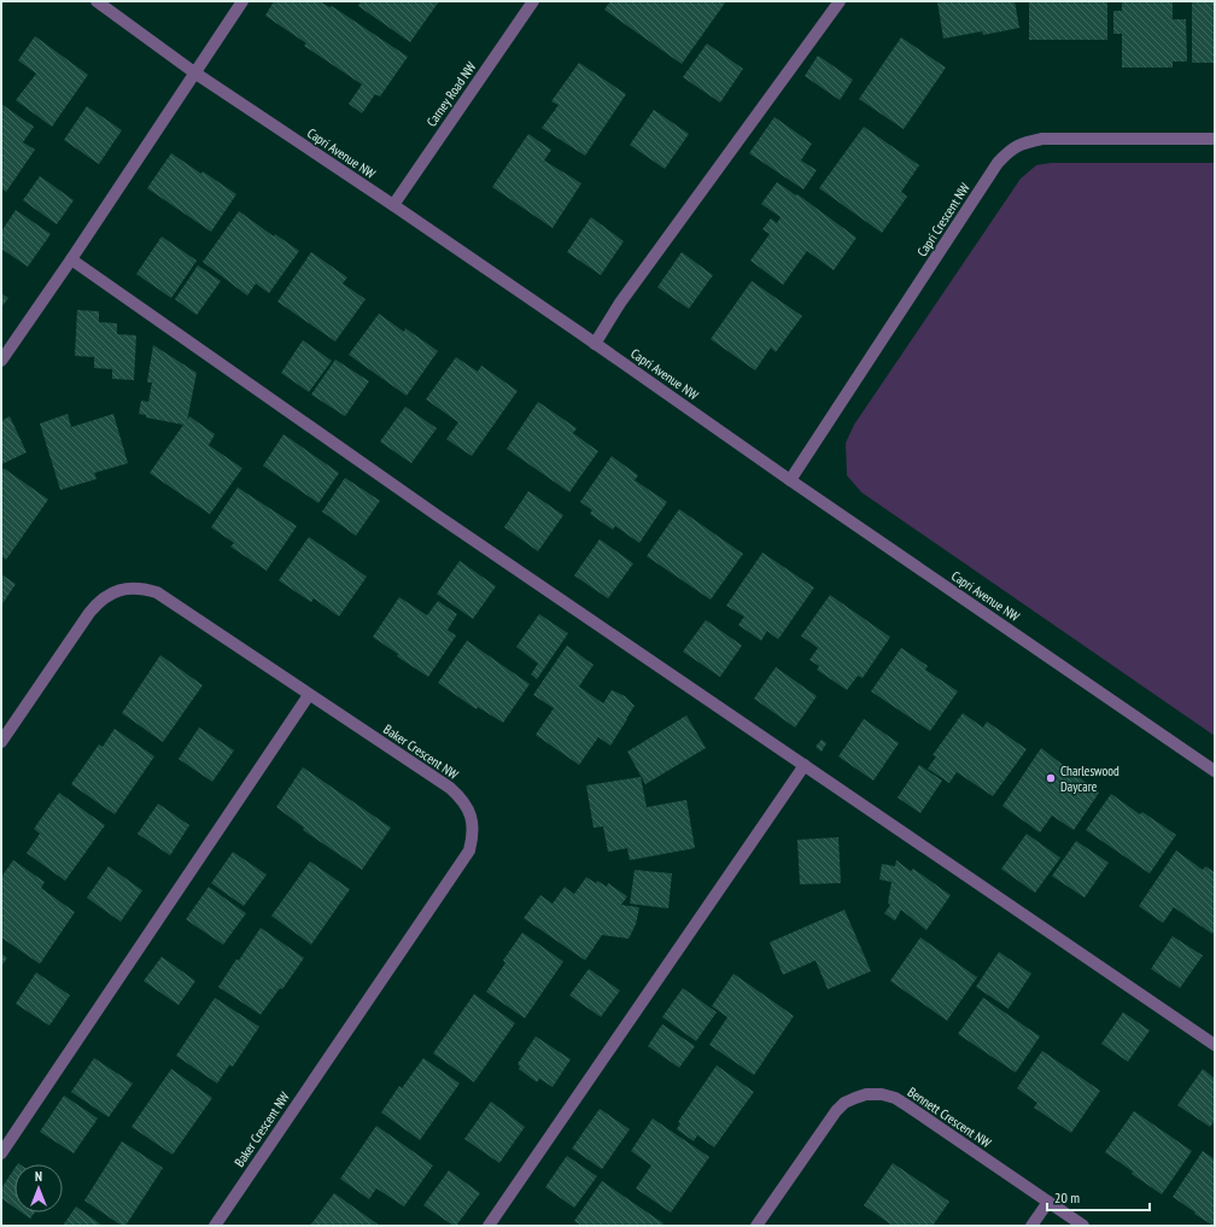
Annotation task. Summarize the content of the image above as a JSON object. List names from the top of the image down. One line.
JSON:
{"streets":{"street":["Carney Road NW","Capri Avenue NW","Capri Crescent NW","Baker Crescent NW","Bennett Crescent NW"]},"crossings":[["Carney Road NW","Capri Avenue NW"],["Capri Avenue NW","Capri Crescent NW"]],"places":["Charleswood Daycare"],"scale_bar":"20 m","north":"top"}
